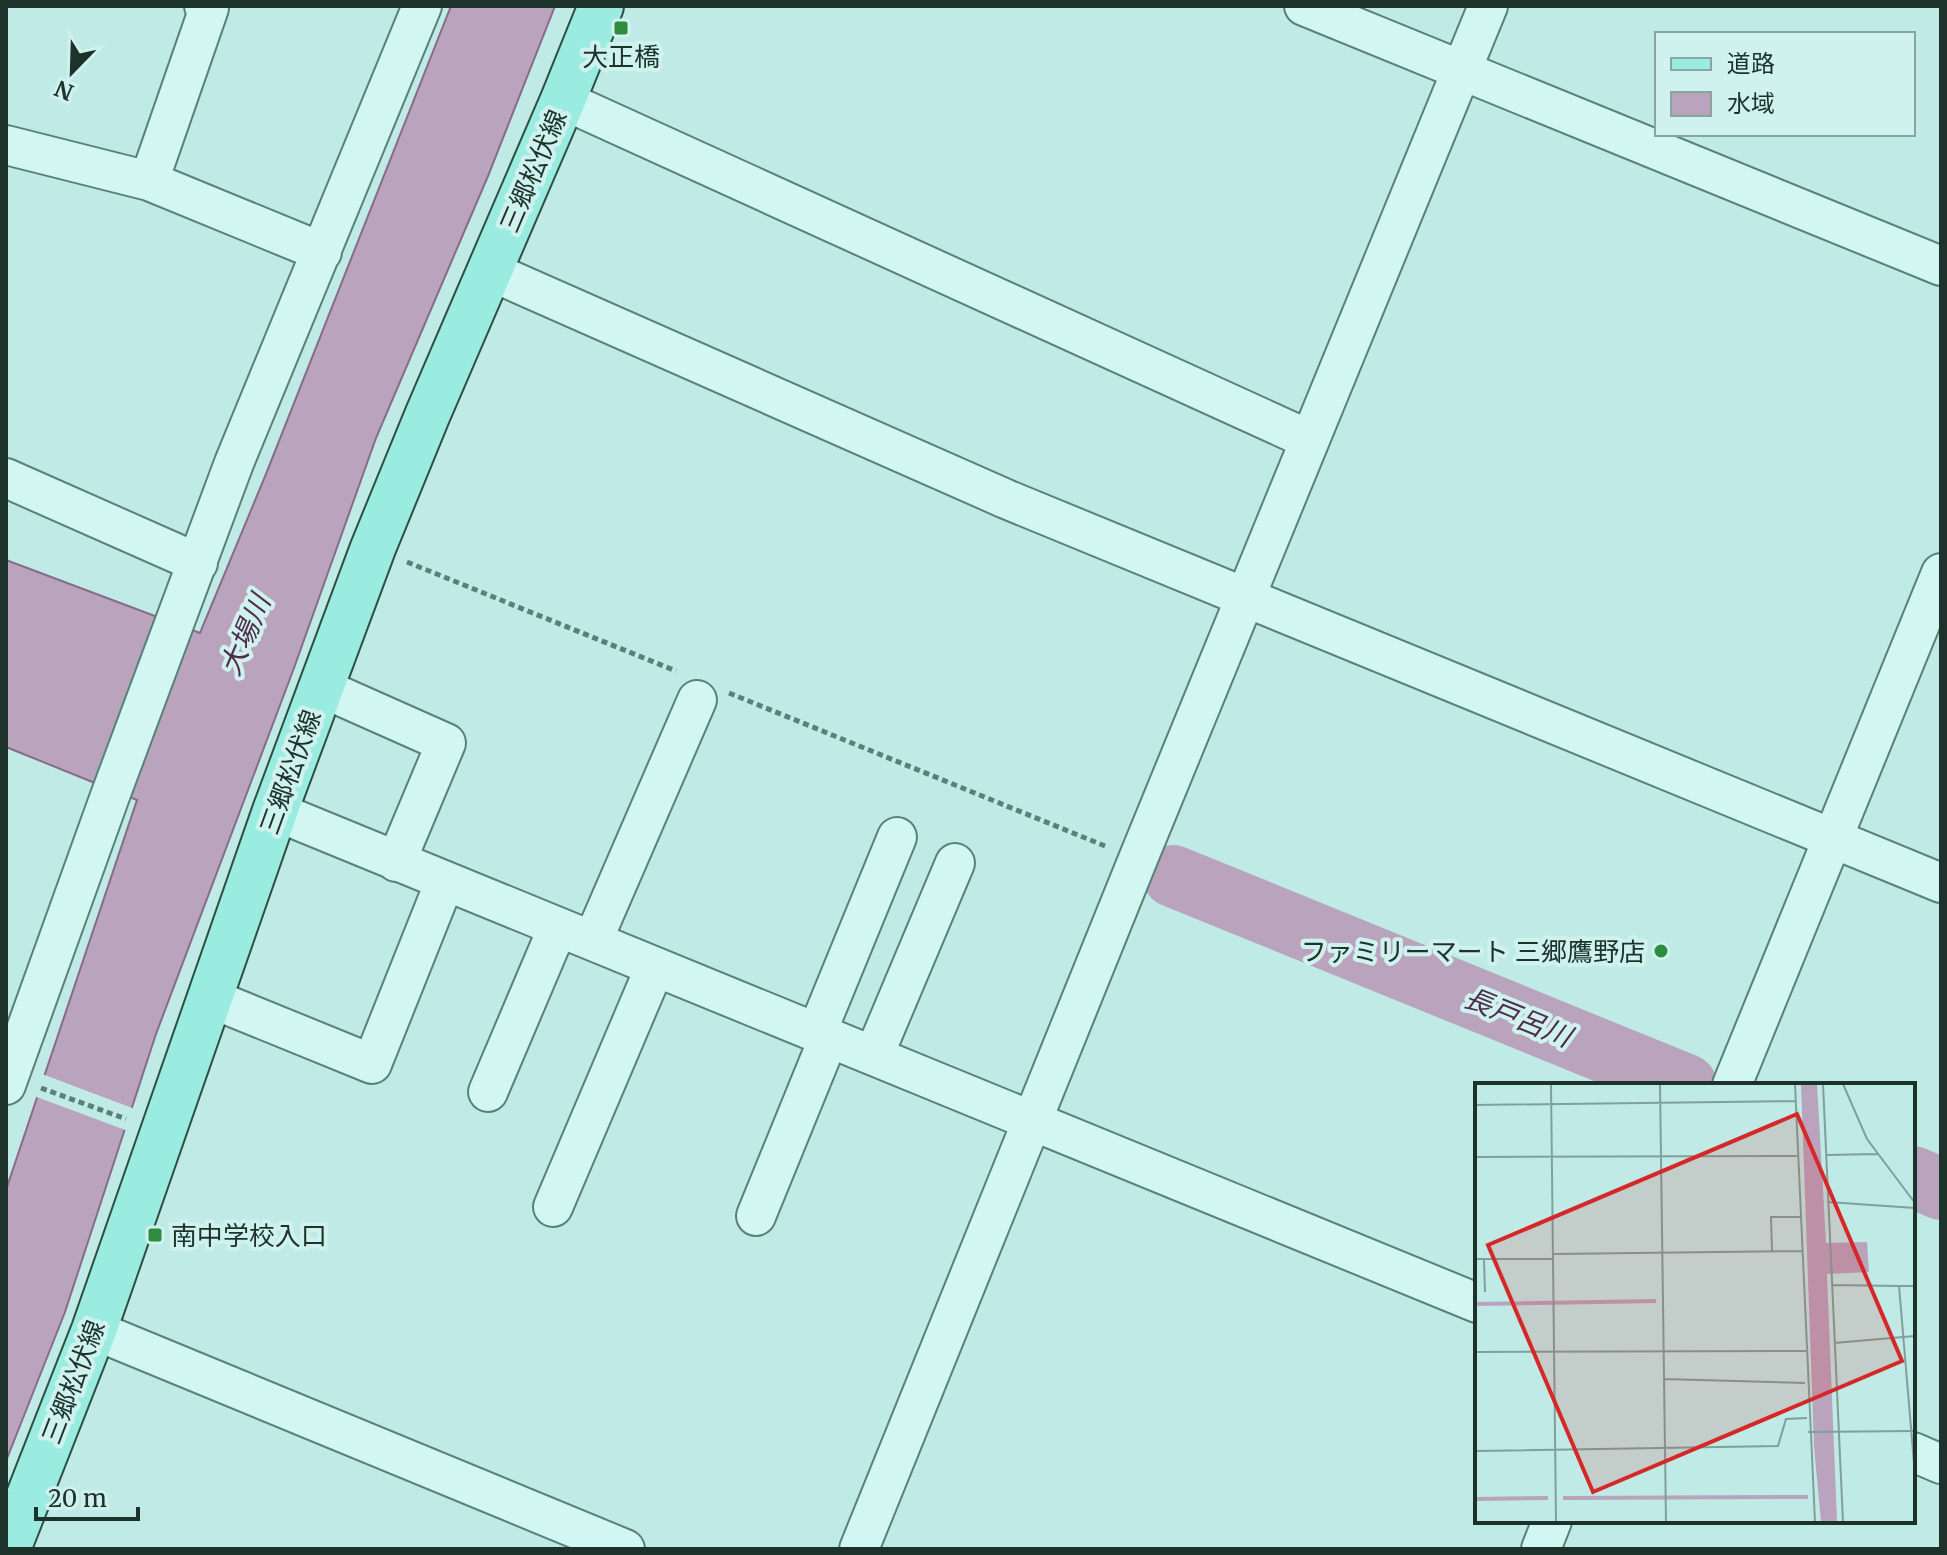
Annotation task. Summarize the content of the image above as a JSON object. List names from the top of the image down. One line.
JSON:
{"streets":{"main road":["三郷松伏線"]},"water":["大場川","長戸呂川"],"places":{"transit":["大正橋","南中学校入口"],"other":["ファミリーマート 三郷鷹野店"]},"legend":["道路","水域"],"scale_bar":"20 m","north":"bottom left"}
